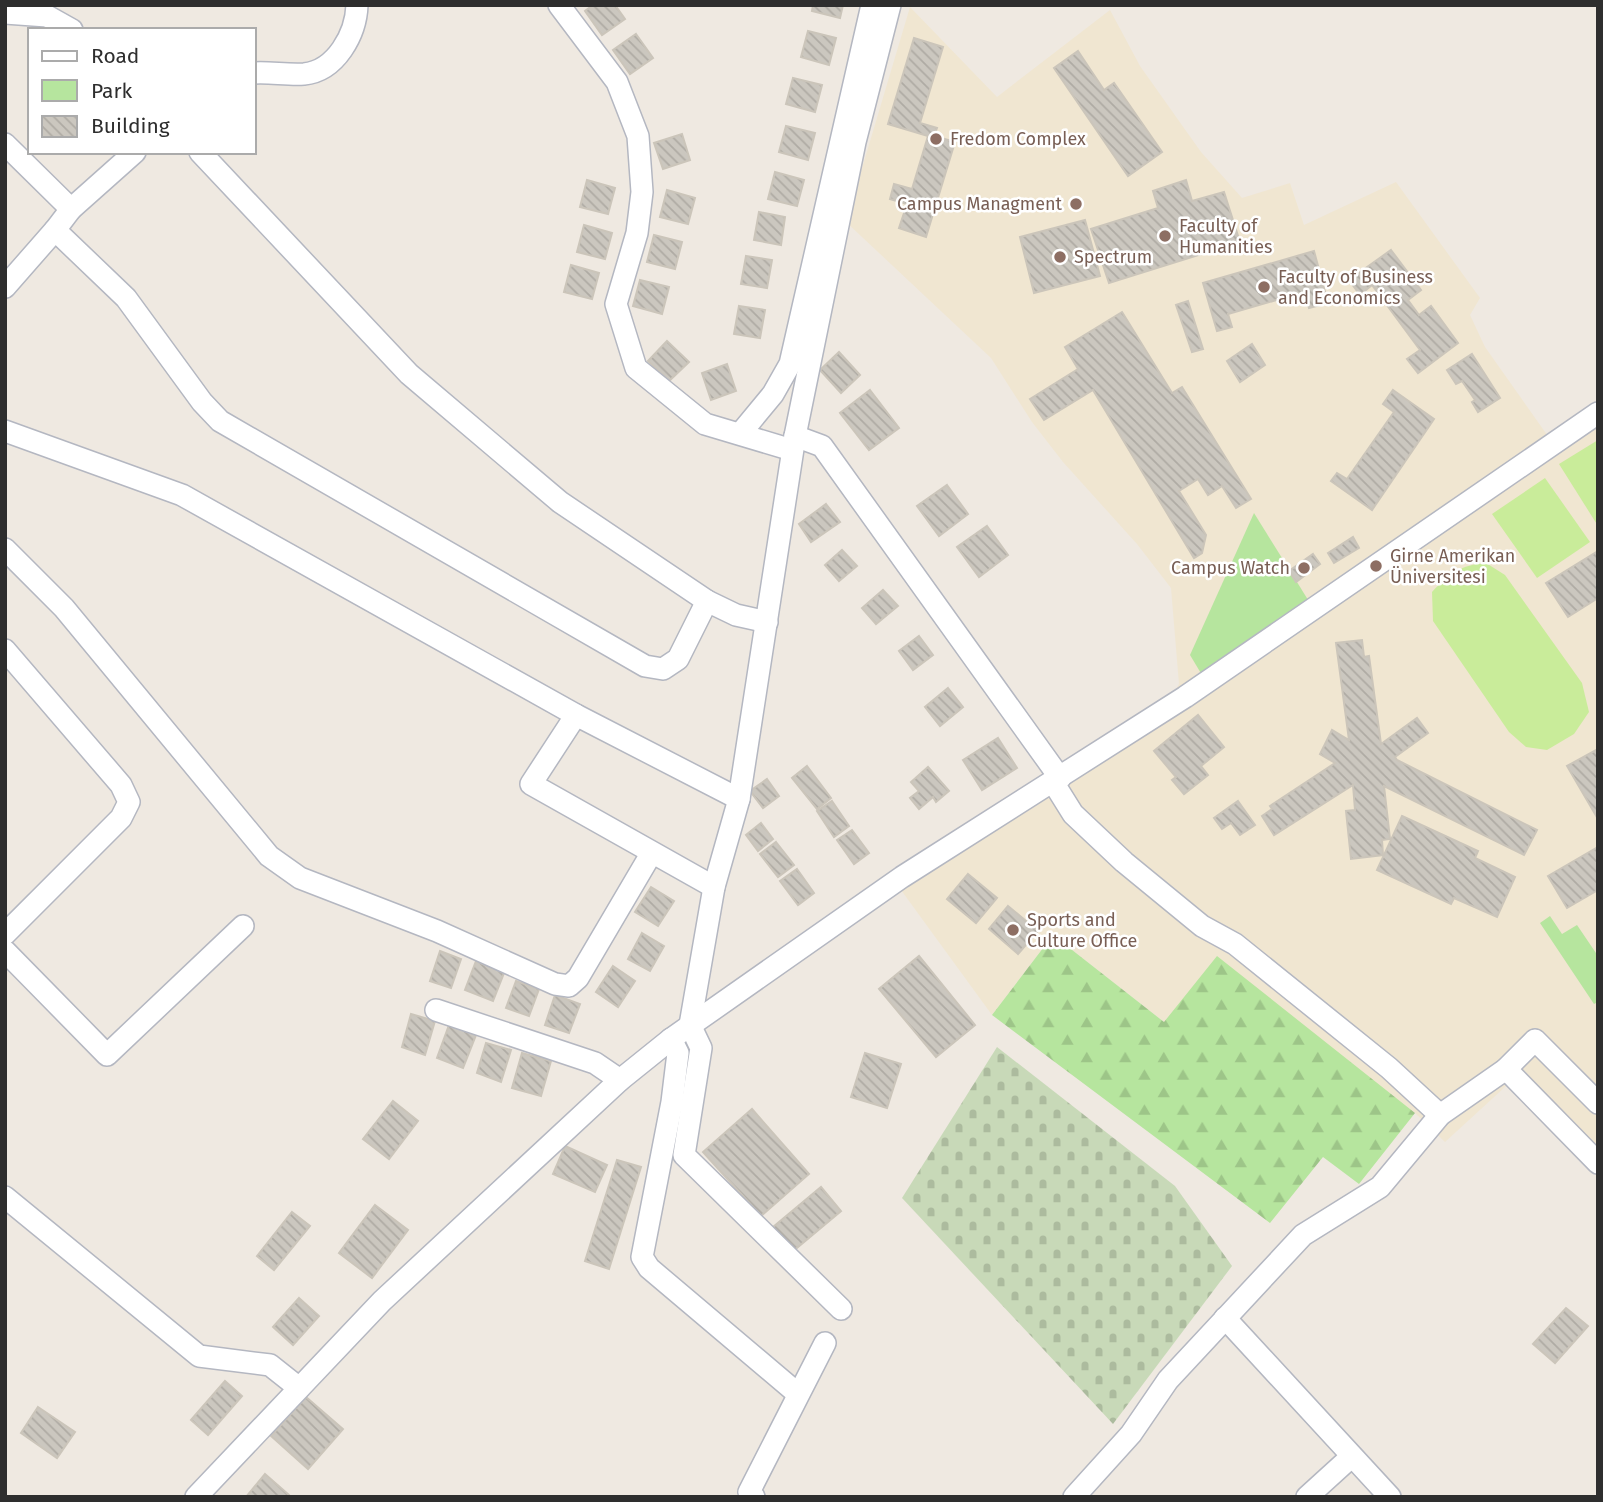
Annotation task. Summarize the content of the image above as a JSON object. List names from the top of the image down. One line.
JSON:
{"places":["Fredom Complex","Campus Managment","Faculty of Humanities","Spectrum","Faculty of Business and Economics","Girne Amerikan Üniversitesi","Campus Watch","Sports and Culture Office"],"legend":["Road","Park","Building"]}
